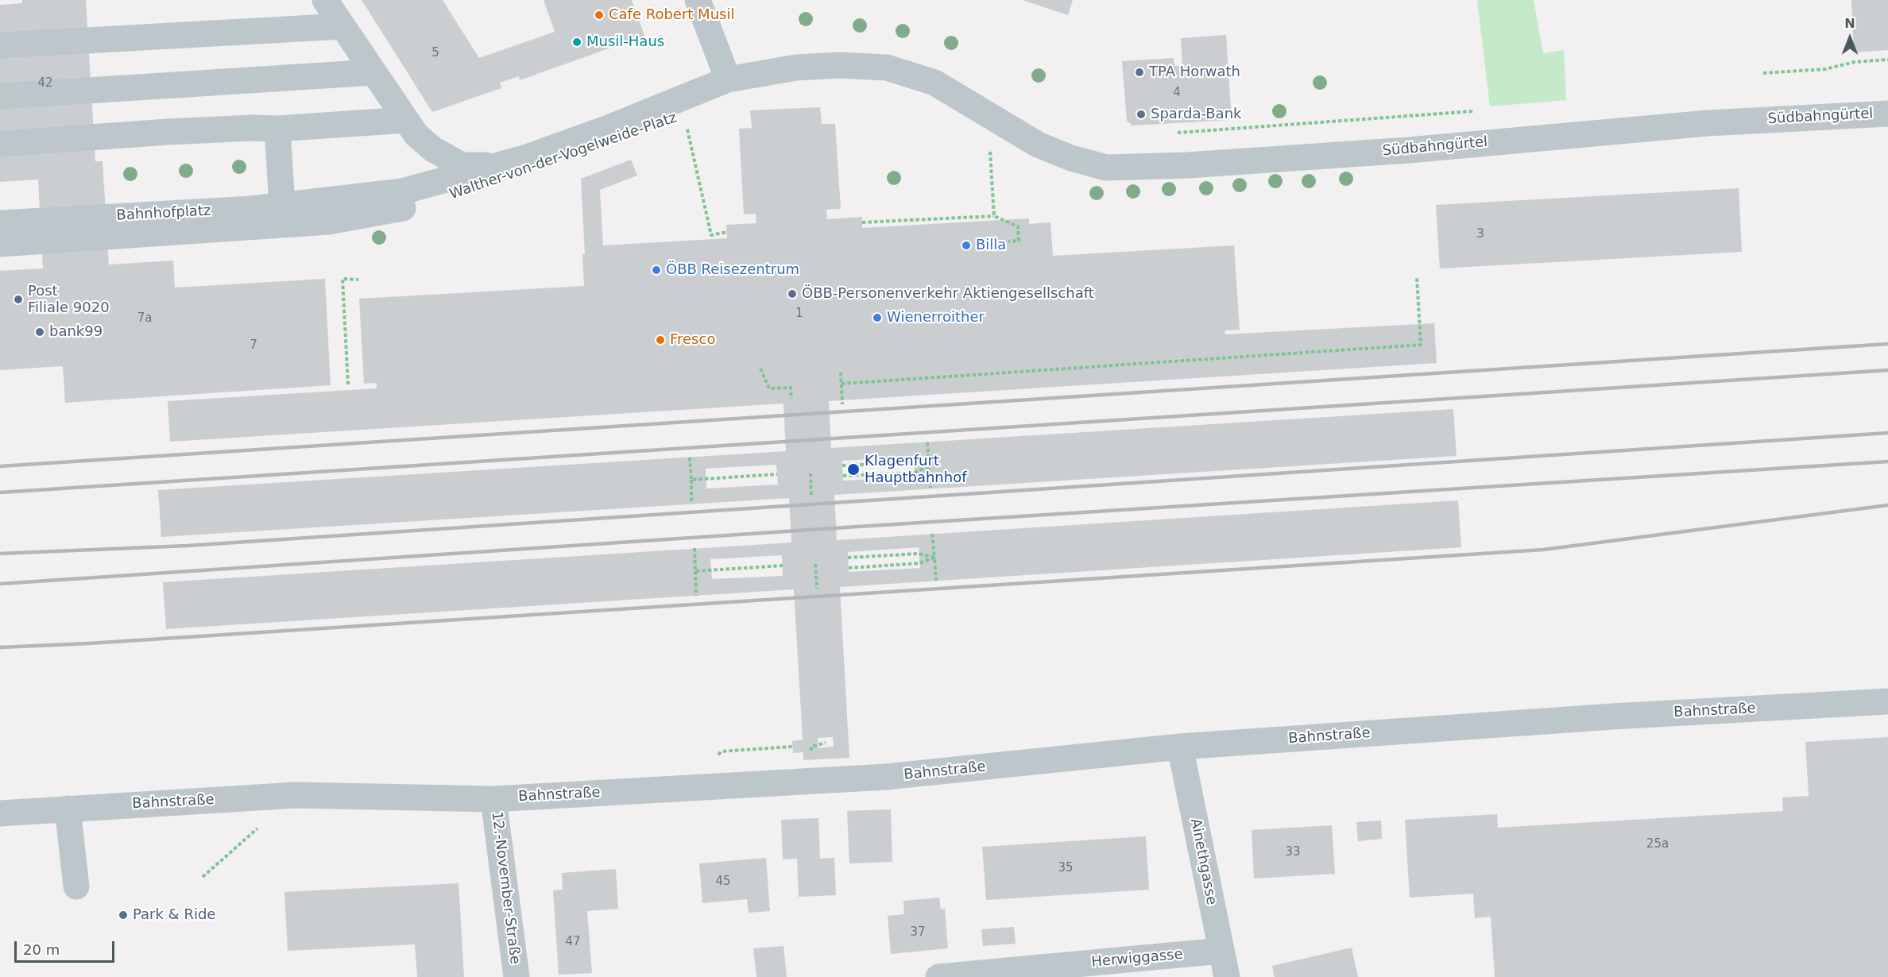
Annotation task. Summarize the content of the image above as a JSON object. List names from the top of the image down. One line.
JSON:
{"streets":{"street":["Südbahngürtel","Walther-von-der-Vogelweide-Platz","Bahnhofplatz","Bahnstraße","Ainethgasse","12.-November-Straße","Herwiggasse"]},"crossings":[["Südbahngürtel","Walther-von-der-Vogelweide-Platz"],["Walther-von-der-Vogelweide-Platz","Bahnhofplatz"],["Bahnstraße","Ainethgasse"],["Bahnstraße","12.-November-Straße"],["Ainethgasse","Herwiggasse"]],"places":["Cafe Robert Musil","Musil-Haus","TPA Horwath","Sparda-Bank","Billa","ÖBB Reisezentrum","ÖBB-Personenverkehr Aktiengesellschaft","Post Filiale 9020","Wienerroither","bank99","Fresco","Klagenfurt Hauptbahnhof","Park & Ride"],"house_numbers":["5","42","4","3","1","7a","7","25a","33","35","45","37","47"],"scale_bar":"20 m","north":"top"}
